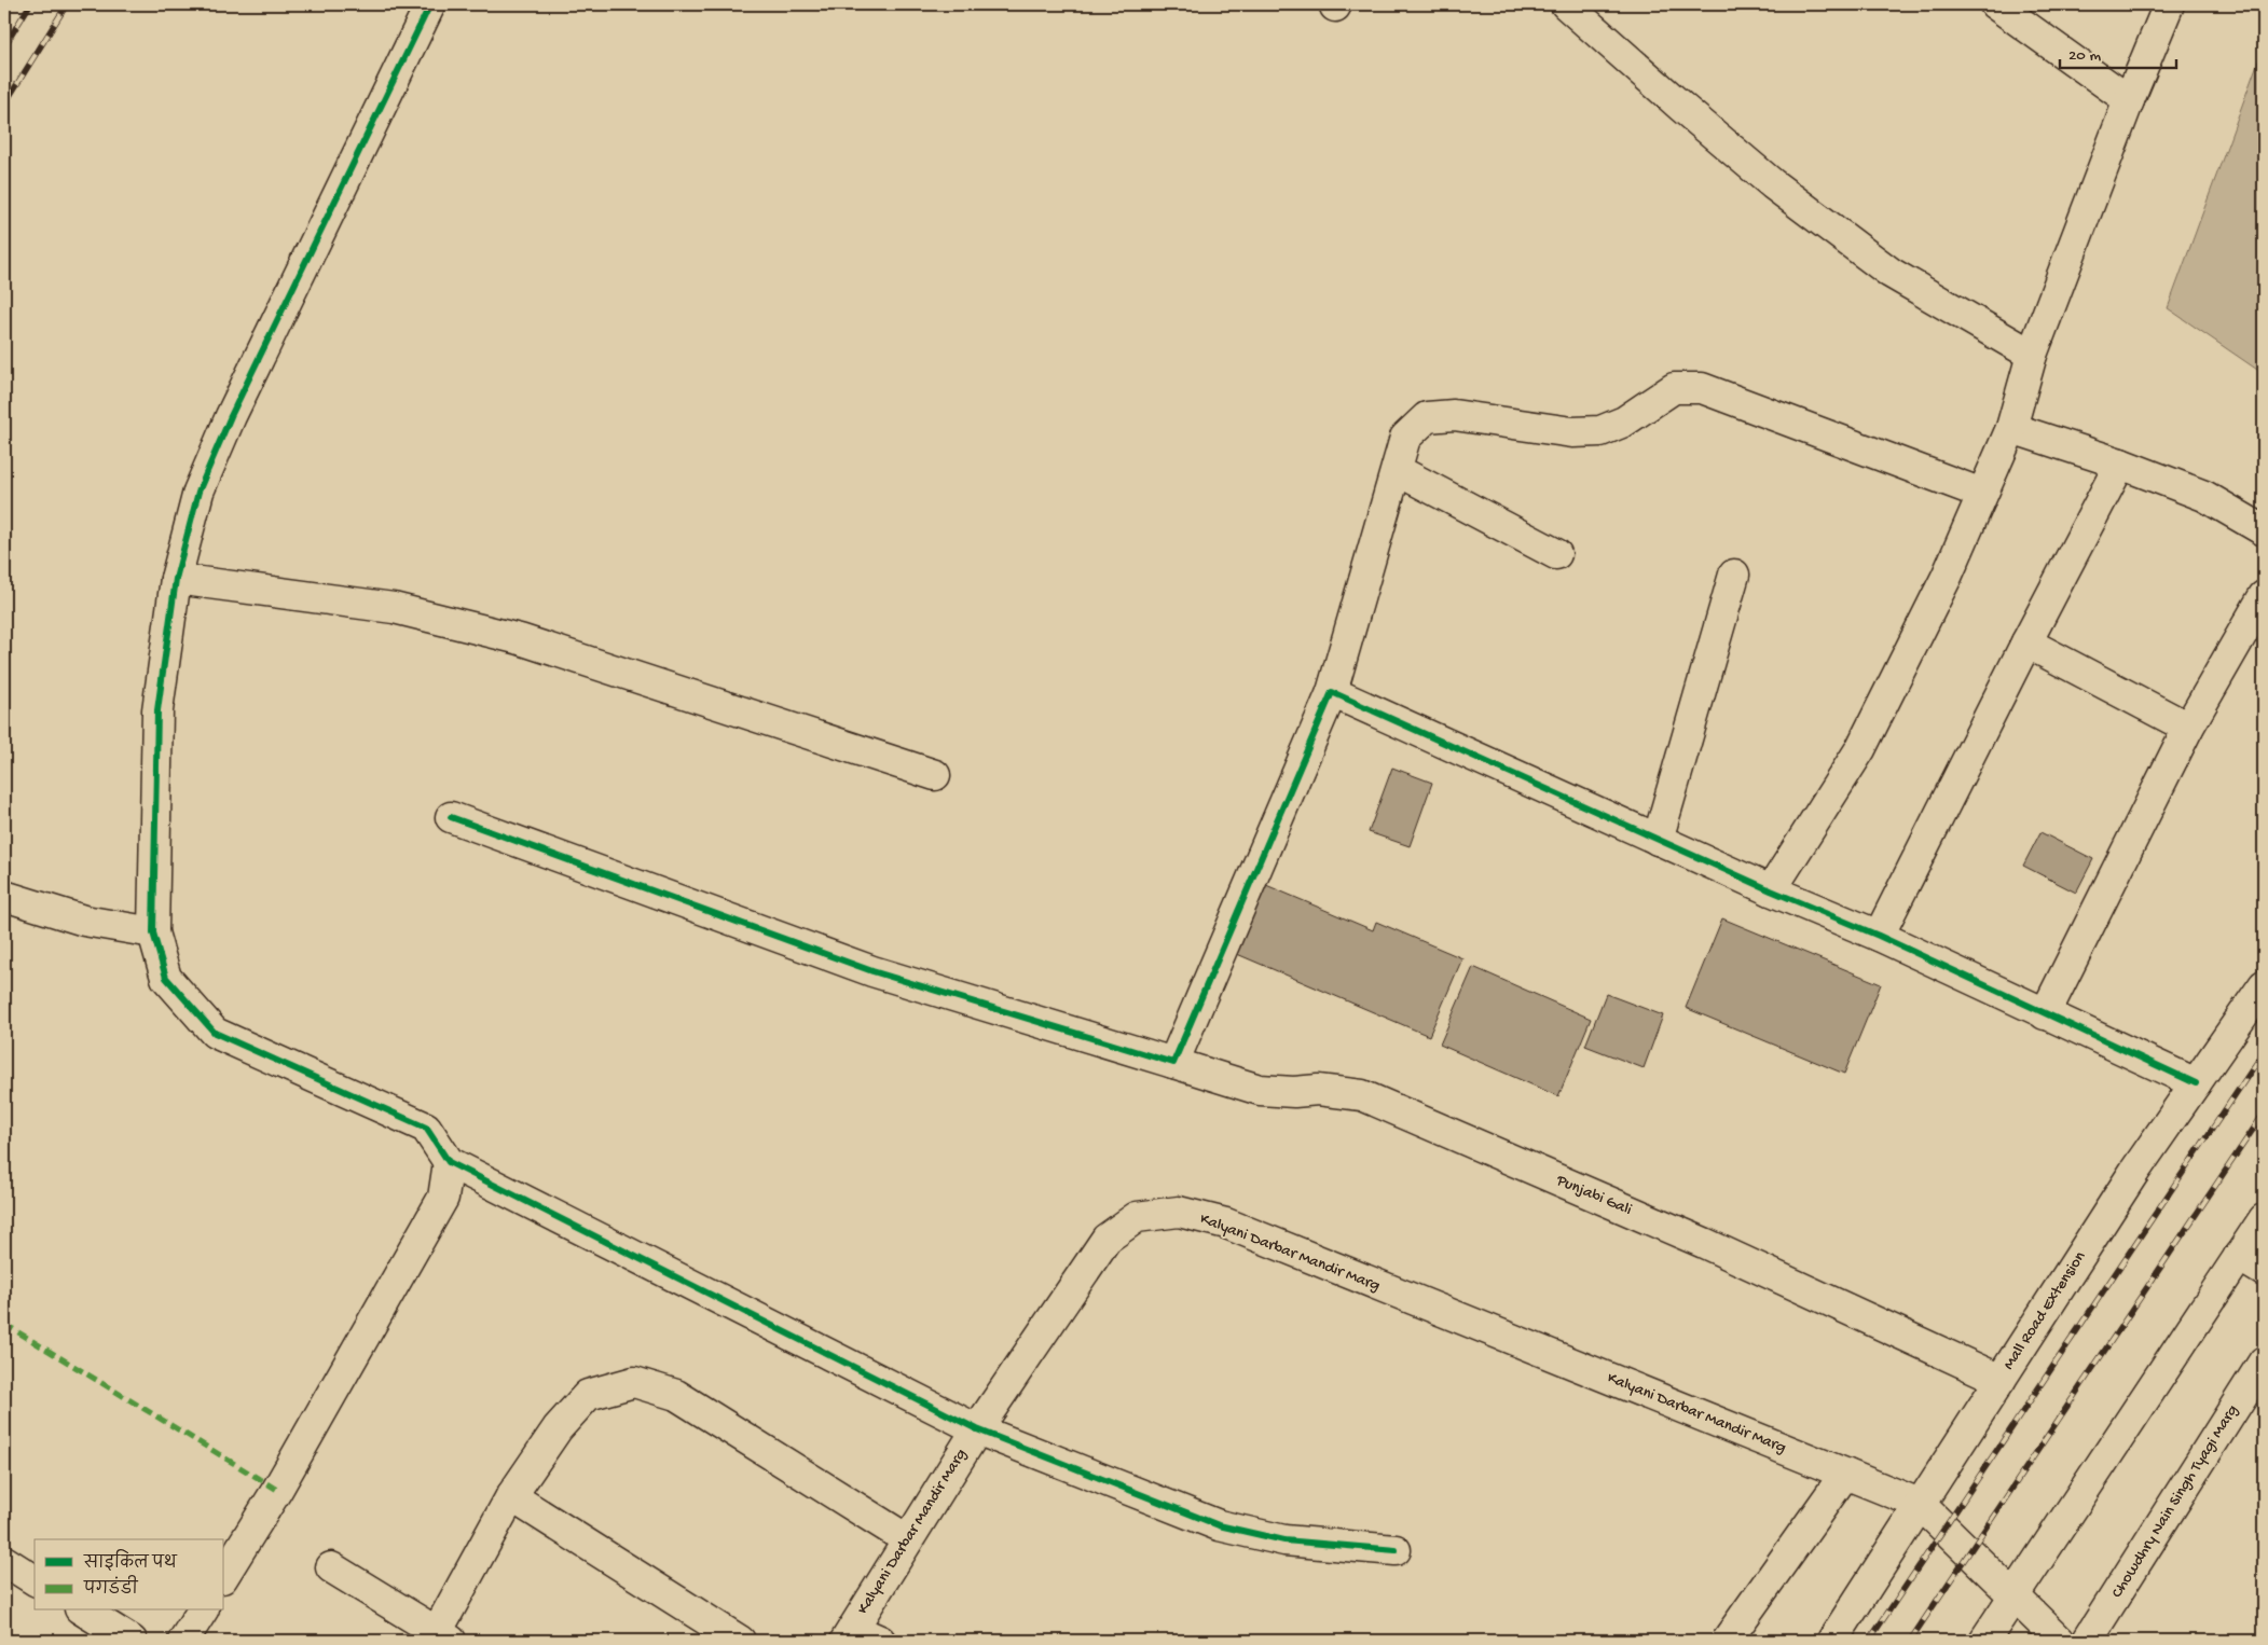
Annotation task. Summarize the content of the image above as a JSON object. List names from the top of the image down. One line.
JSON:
{"streets":{"street":["Punjabi Gali","Kalyani Darbar Mandir Marg","Mall Road Extension","Chowdhry Nain Singh Tyagi Marg"]},"crossings":[["Punjabi Gali","Mall Road Extension"],["Kalyani Darbar Mandir Marg","Mall Road Extension"]],"legend":["साइकिल पथ","पगडंडी"],"scale_bar":"20 m"}
